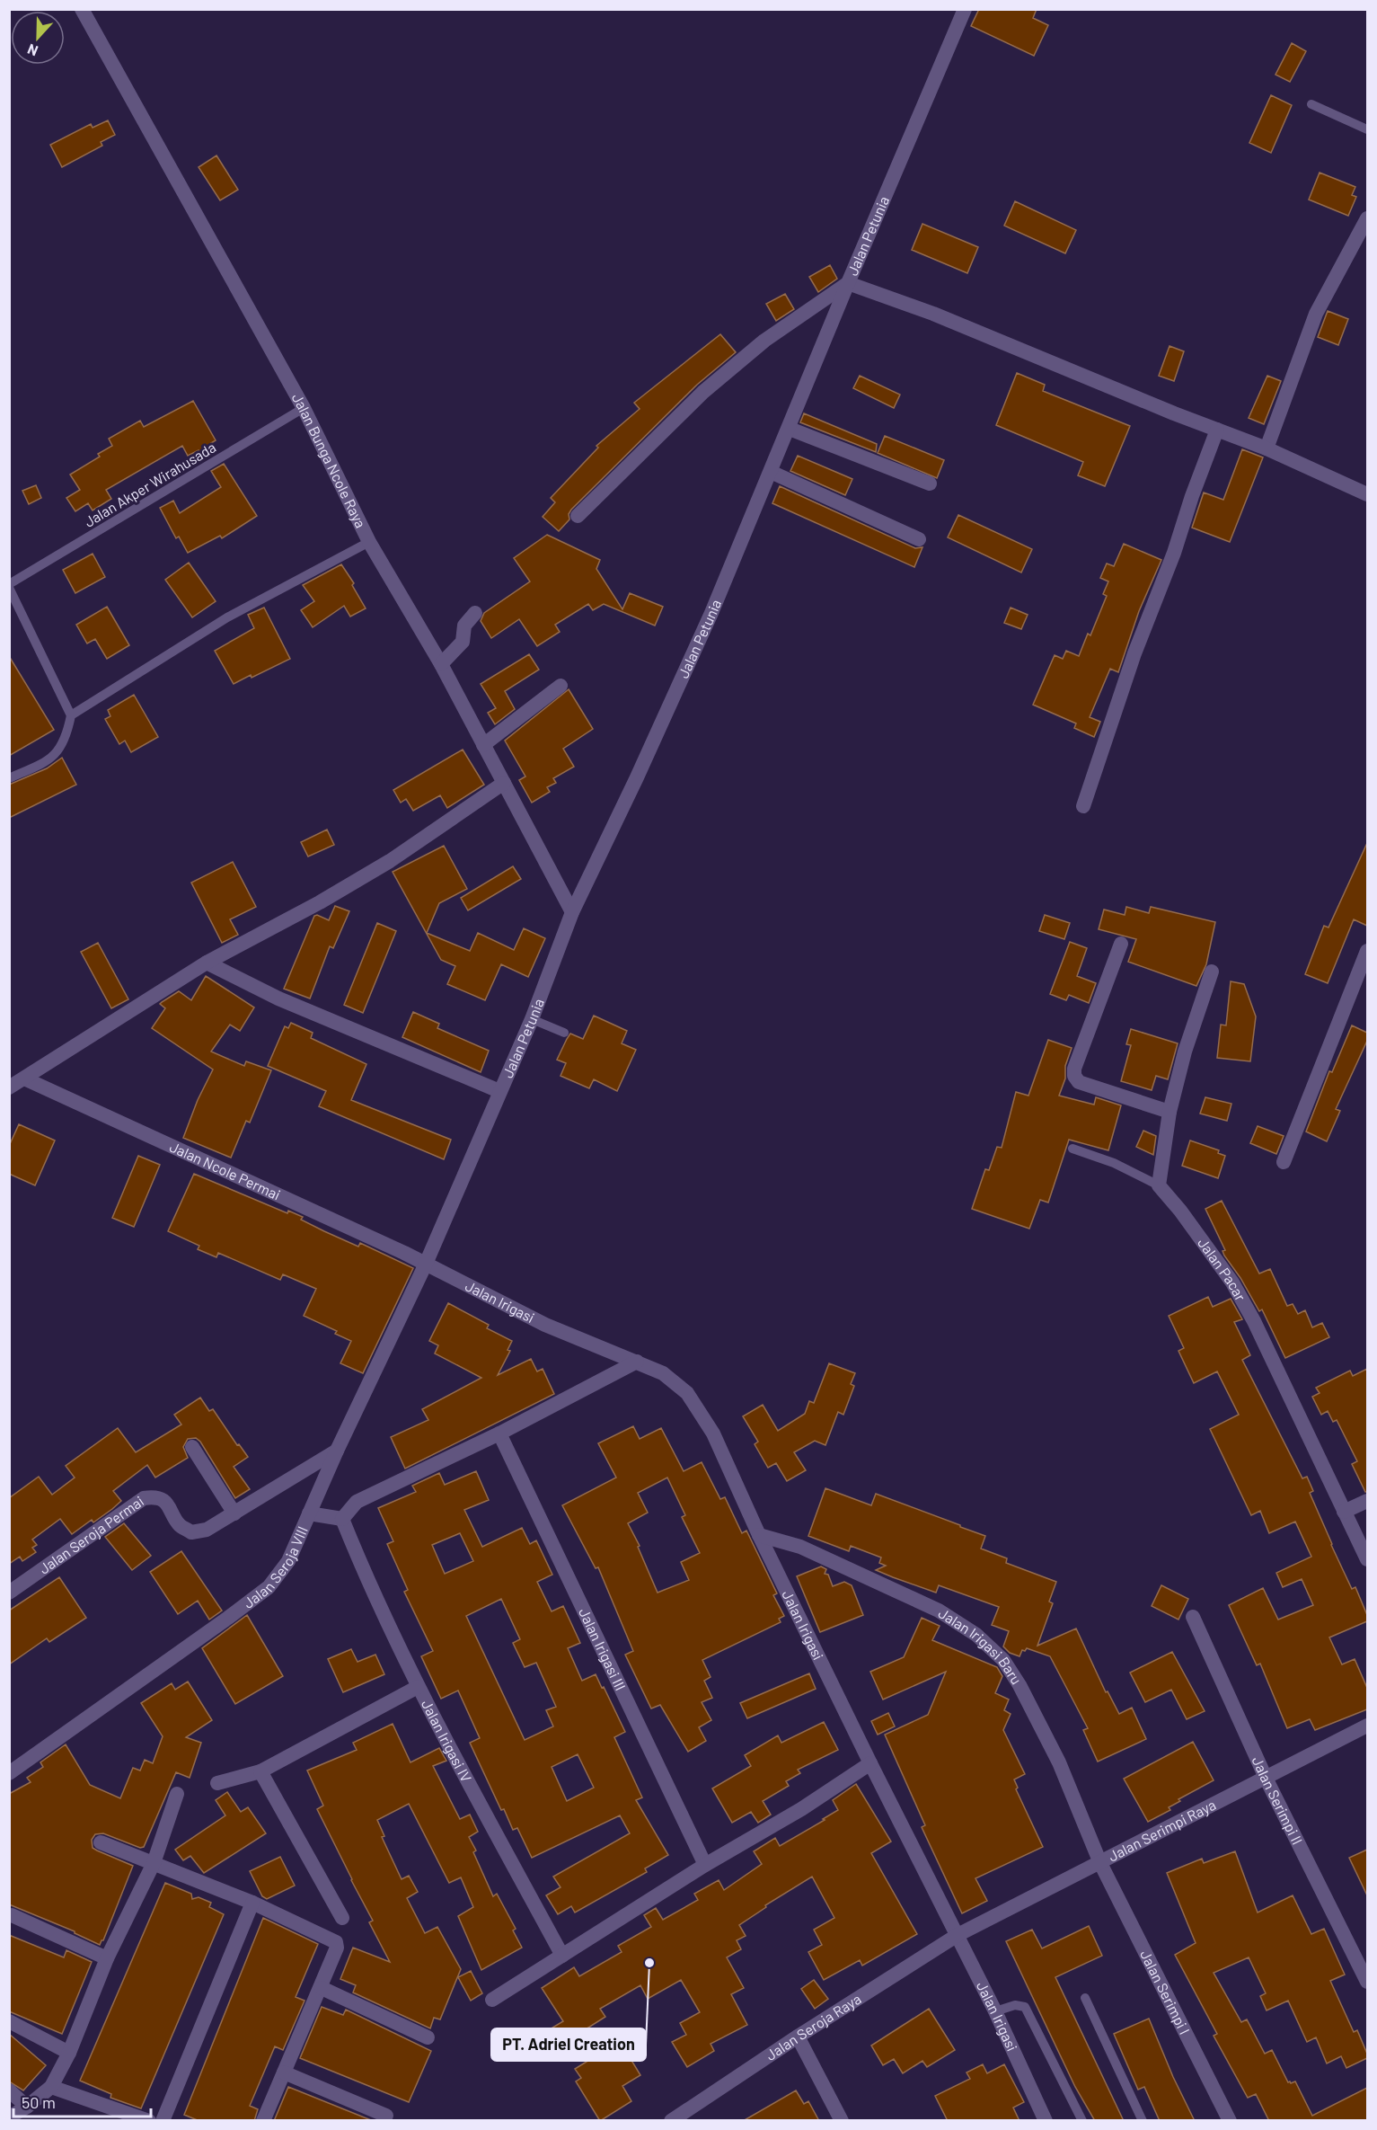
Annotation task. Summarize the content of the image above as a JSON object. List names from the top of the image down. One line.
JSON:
{"streets":{"street":["Jalan Petunia","Jalan Bunga Ncole Raya","Jalan Ncole Permai","Jalan Pacar","Jalan Irigasi","Jalan Seroja Permai","Jalan Seroja VIII","Jalan Irigasi III","Jalan Irigasi Baru","Jalan Irigasi IV","Jalan Serimpi II","Jalan Serimpi Raya","Jalan Serimpi I","Jalan Seroja Raya"],"lane":["Jalan Akper Wirahusada"]},"crossings":[["Jalan Petunia","Jalan Bunga Ncole Raya"],["Jalan Petunia","Jalan Ncole Permai"],["Jalan Petunia","Jalan Irigasi"],["Jalan Petunia","Jalan Seroja VIII"],["Jalan Bunga Ncole Raya","Jalan Akper Wirahusada"],["Jalan Ncole Permai","Jalan Irigasi"],["Jalan Ncole Permai","Jalan Seroja VIII"],["Jalan Irigasi","Jalan Seroja VIII"],["Jalan Irigasi","Jalan Irigasi Baru"],["Jalan Irigasi","Jalan Serimpi Raya"],["Jalan Irigasi","Jalan Seroja Raya"],["Jalan Seroja Permai","Jalan Seroja VIII"],["Jalan Irigasi Baru","Jalan Serimpi Raya"],["Jalan Irigasi Baru","Jalan Serimpi I"],["Jalan Serimpi II","Jalan Serimpi Raya"],["Jalan Serimpi Raya","Jalan Serimpi I"],["Jalan Serimpi Raya","Jalan Seroja Raya"]],"places":["PT. Adriel Creation"],"scale_bar":"50 m","north":"bottom"}
